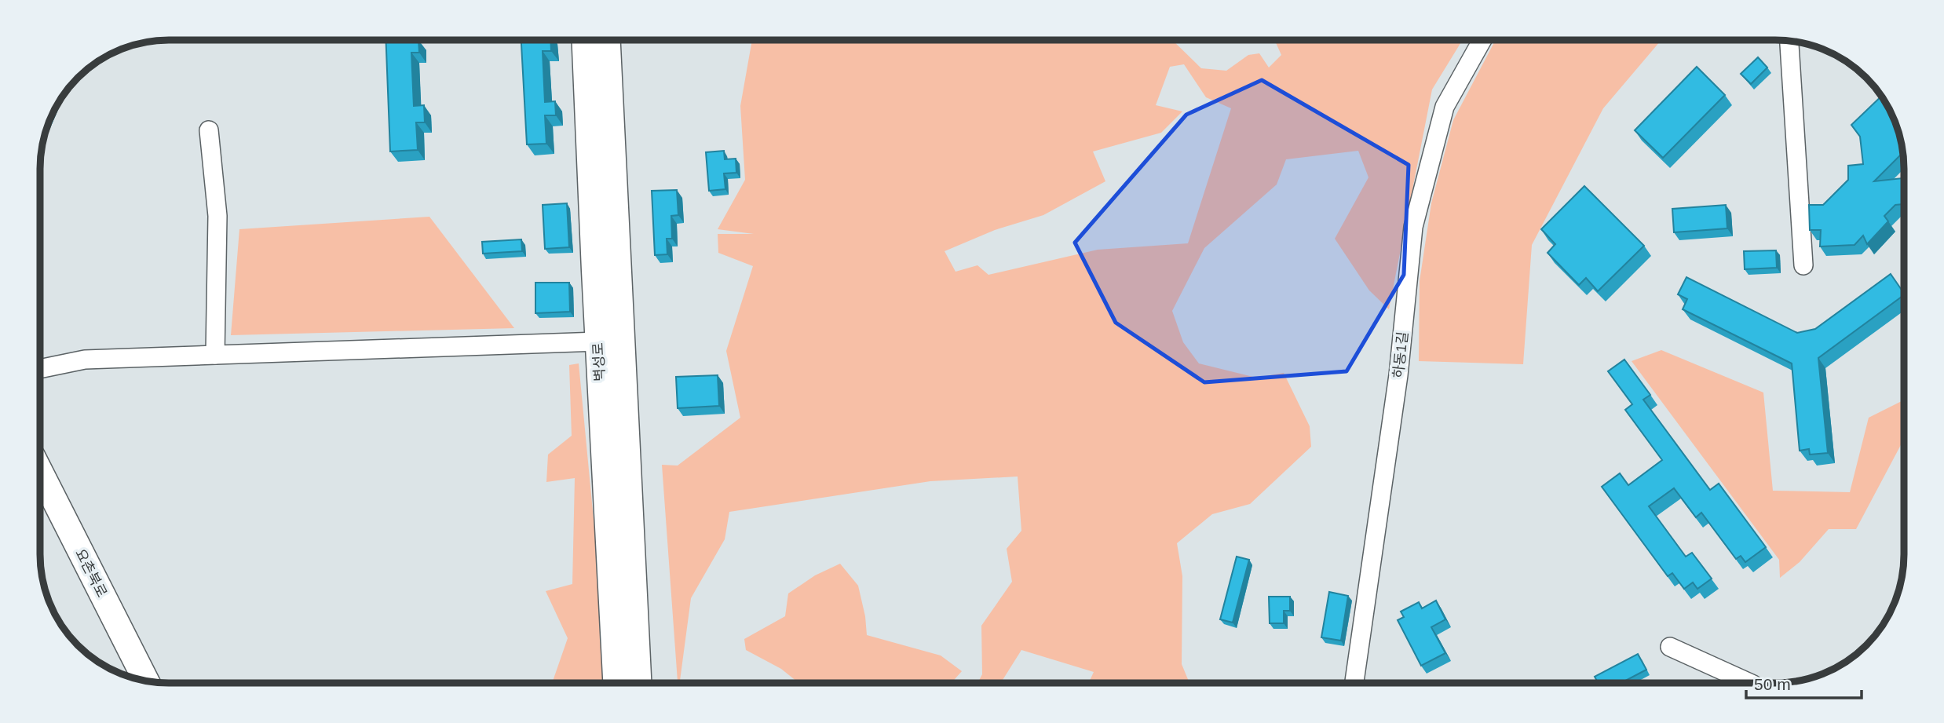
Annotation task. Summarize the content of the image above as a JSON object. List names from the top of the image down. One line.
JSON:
{"streets":{"main road":["벽성로","요촌북로"],"street":["하동1길"]},"scale_bar":"50 m"}
